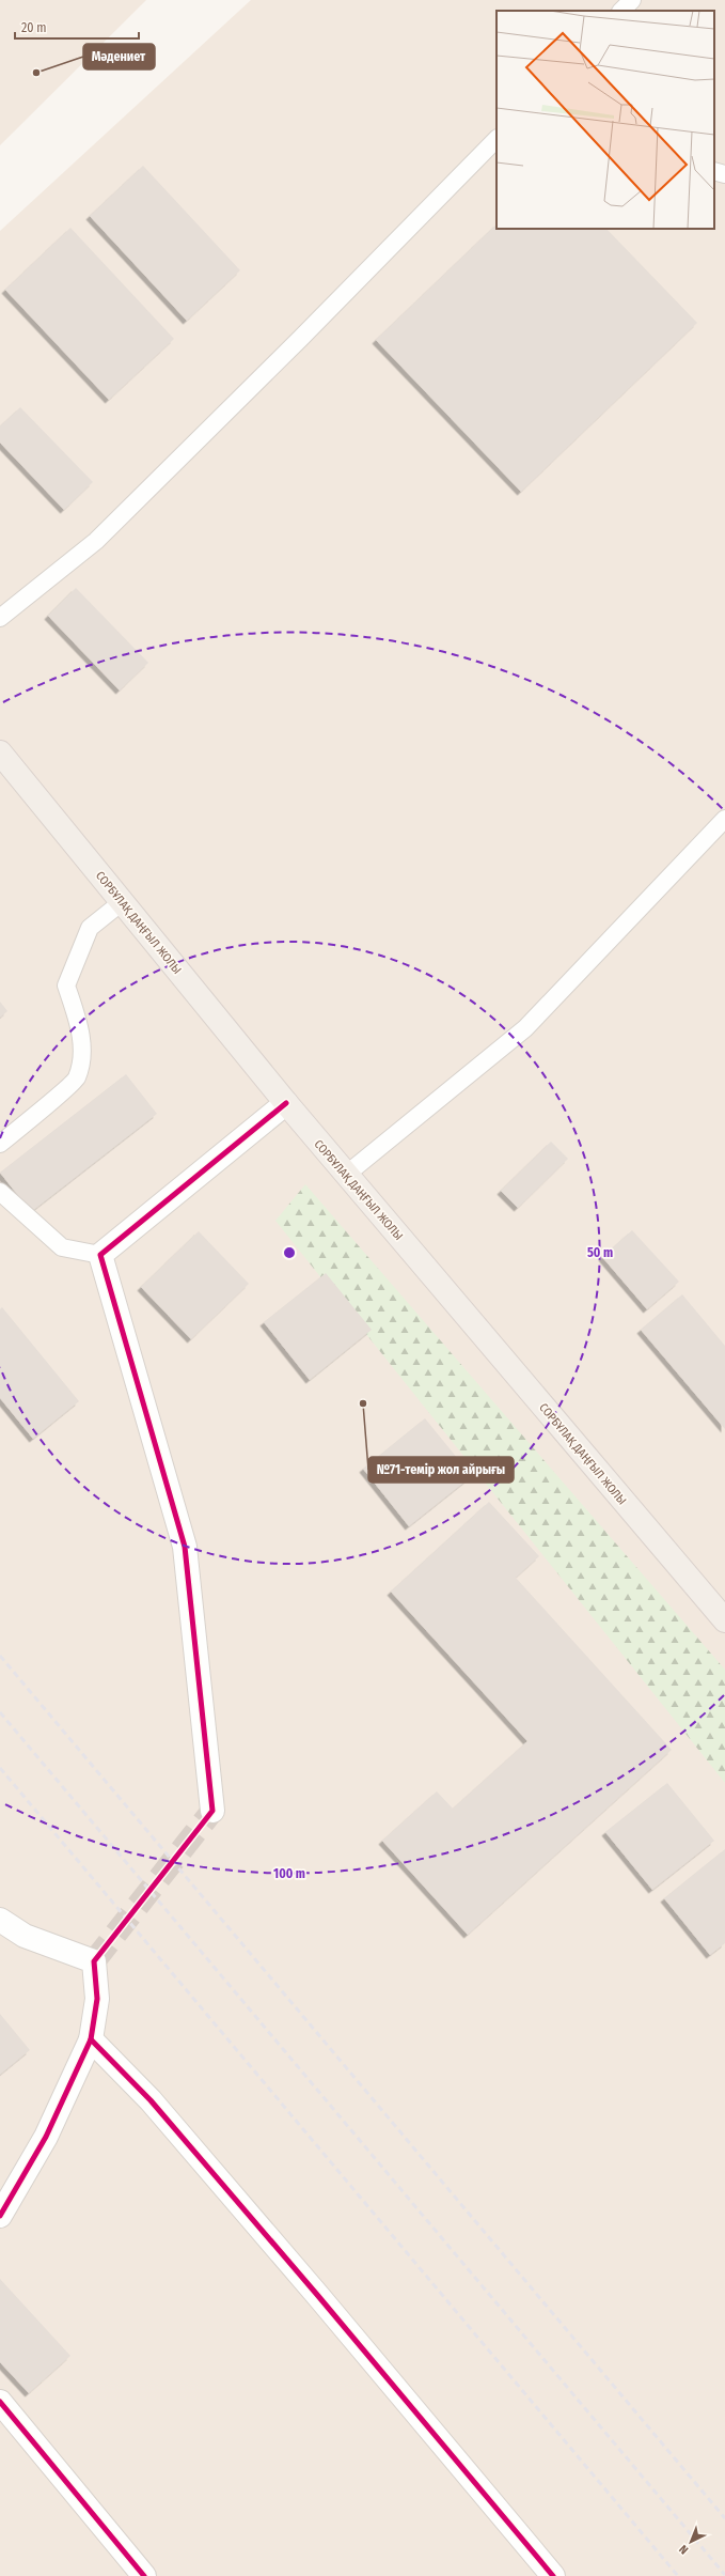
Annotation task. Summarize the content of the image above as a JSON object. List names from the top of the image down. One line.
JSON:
{"streets":{"main road":["СОРБҰЛАҚ ДАҢҒЫЛ ЖОЛЫ"]},"places":["Мәдениет","№71-темір жол айрығы"],"scale_bar":"20 m","north":"bottom left","rings":["50 m","100 m"]}
